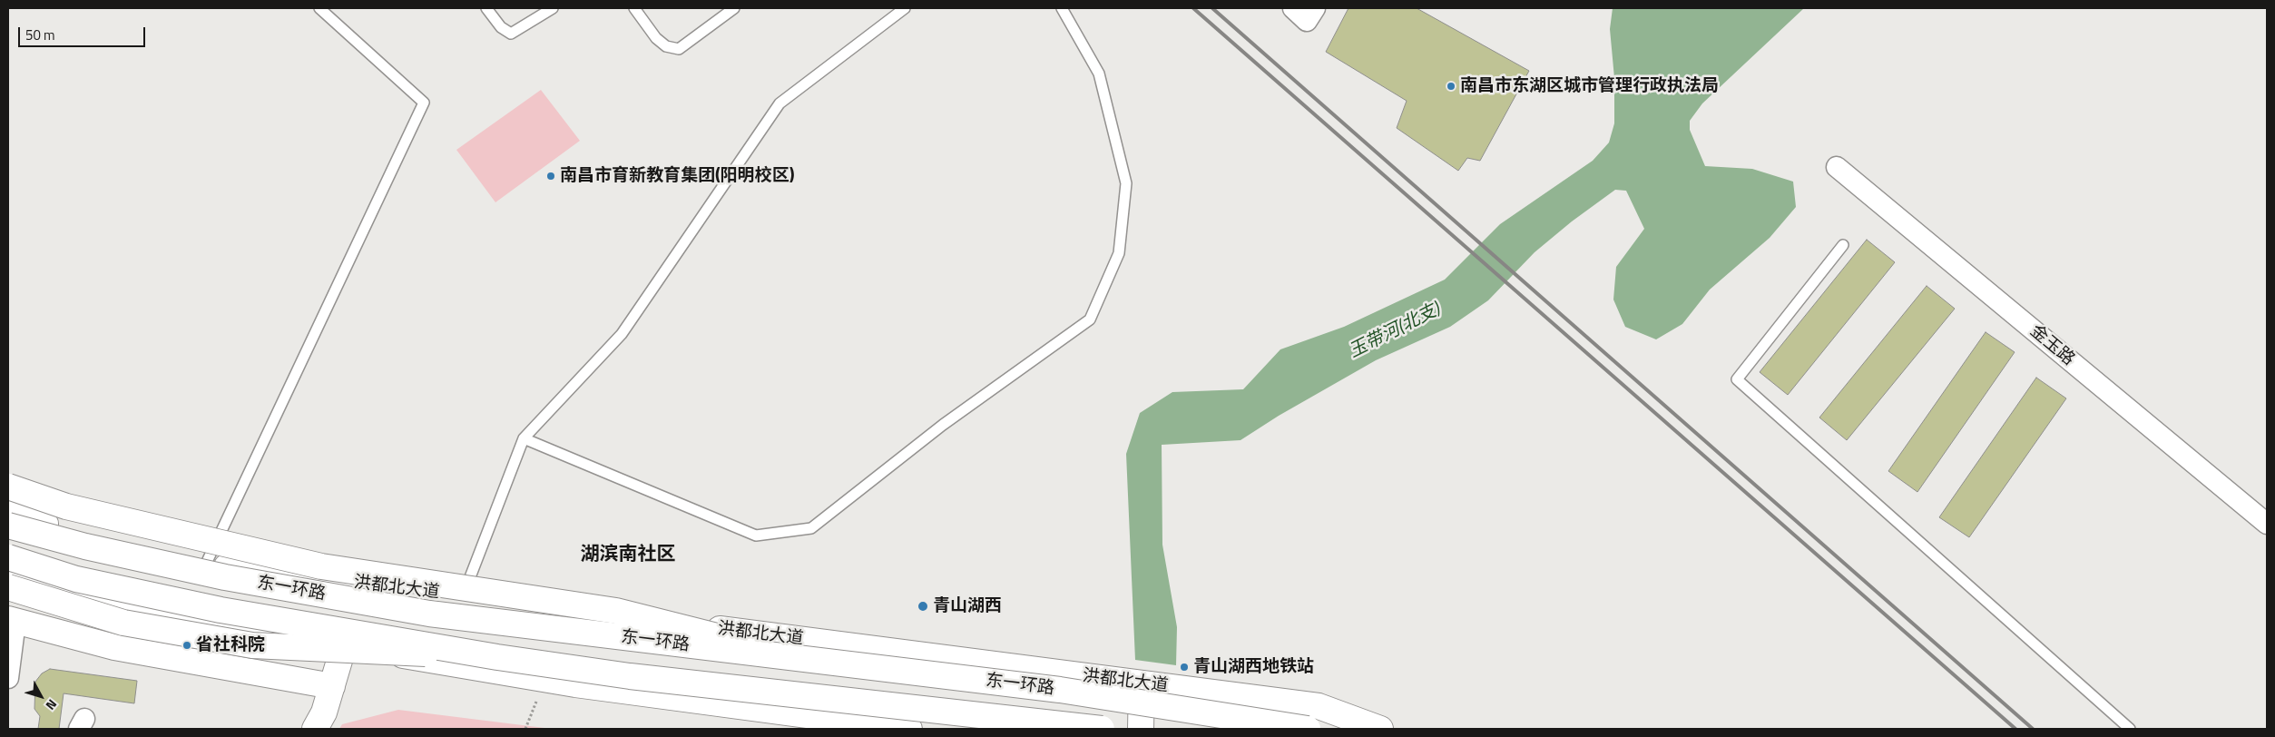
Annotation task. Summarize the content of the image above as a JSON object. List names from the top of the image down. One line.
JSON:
{"streets":{"main road":["洪都北大道","东一环路"],"street":["金玉路"]},"districts":["湖滨南社区"],"water":["玉带河(北支)"],"places":["南昌市东湖区城市管理行政执法局","南昌市育新教育集团(阳明校区)","青山湖西","省社科院","青山湖西地铁站"],"scale_bar":"50 m","north":"bottom right"}
